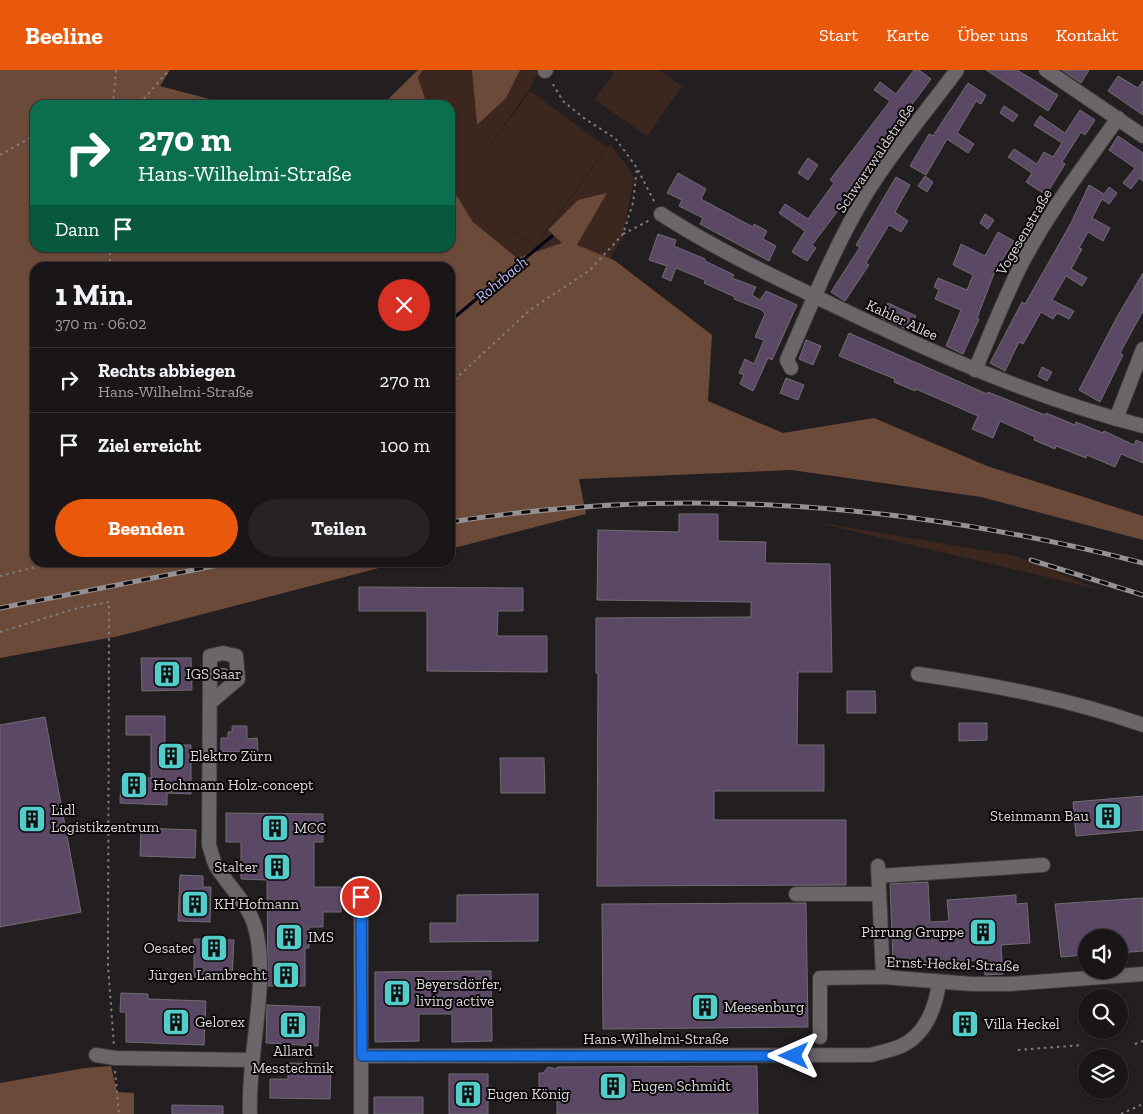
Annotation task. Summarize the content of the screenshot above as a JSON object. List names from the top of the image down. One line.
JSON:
{"streets":{"street":["Schwarzwaldstraße","Vogesenstraße","Kahler Allee","Ernst-Heckel-Straße","Hans-Wilhelmi-Straße"]},"crossings":[["Schwarzwaldstraße","Kahler Allee"],["Vogesenstraße","Kahler Allee"],["Ernst-Heckel-Straße","Hans-Wilhelmi-Straße"]],"water":["Rohrbach"],"places":{"building":["IGS Saar","Elektro Zürn","Hochmann Holz-concept","Steinmann Bau","Lidl Logistikzentrum","MCC","Stalter","KH Hofmann","Pirrung Gruppe","IMS","Oesatec","Jürgen Lambrecht","Beyersdörfer, living active","Meesenburg","Gelorex","Villa Heckel","Allard Messtechnik","Eugen Schmidt","Eugen König"]},"page":{"header":"Beeline","nav":["Start","Karte","Über uns","Kontakt"],"turn":["270 m","Hans-Wilhelmi-Straße"],"then":"Dann","heading":["1 Min.","370 m · 06:02"],"list":[{"name":"Rechts abbiegen","note":"Hans-Wilhelmi-Straße","value":"270 m"},{"name":"Ziel erreicht","value":"100 m"}],"buttons":["Beenden","Teilen"]}}
